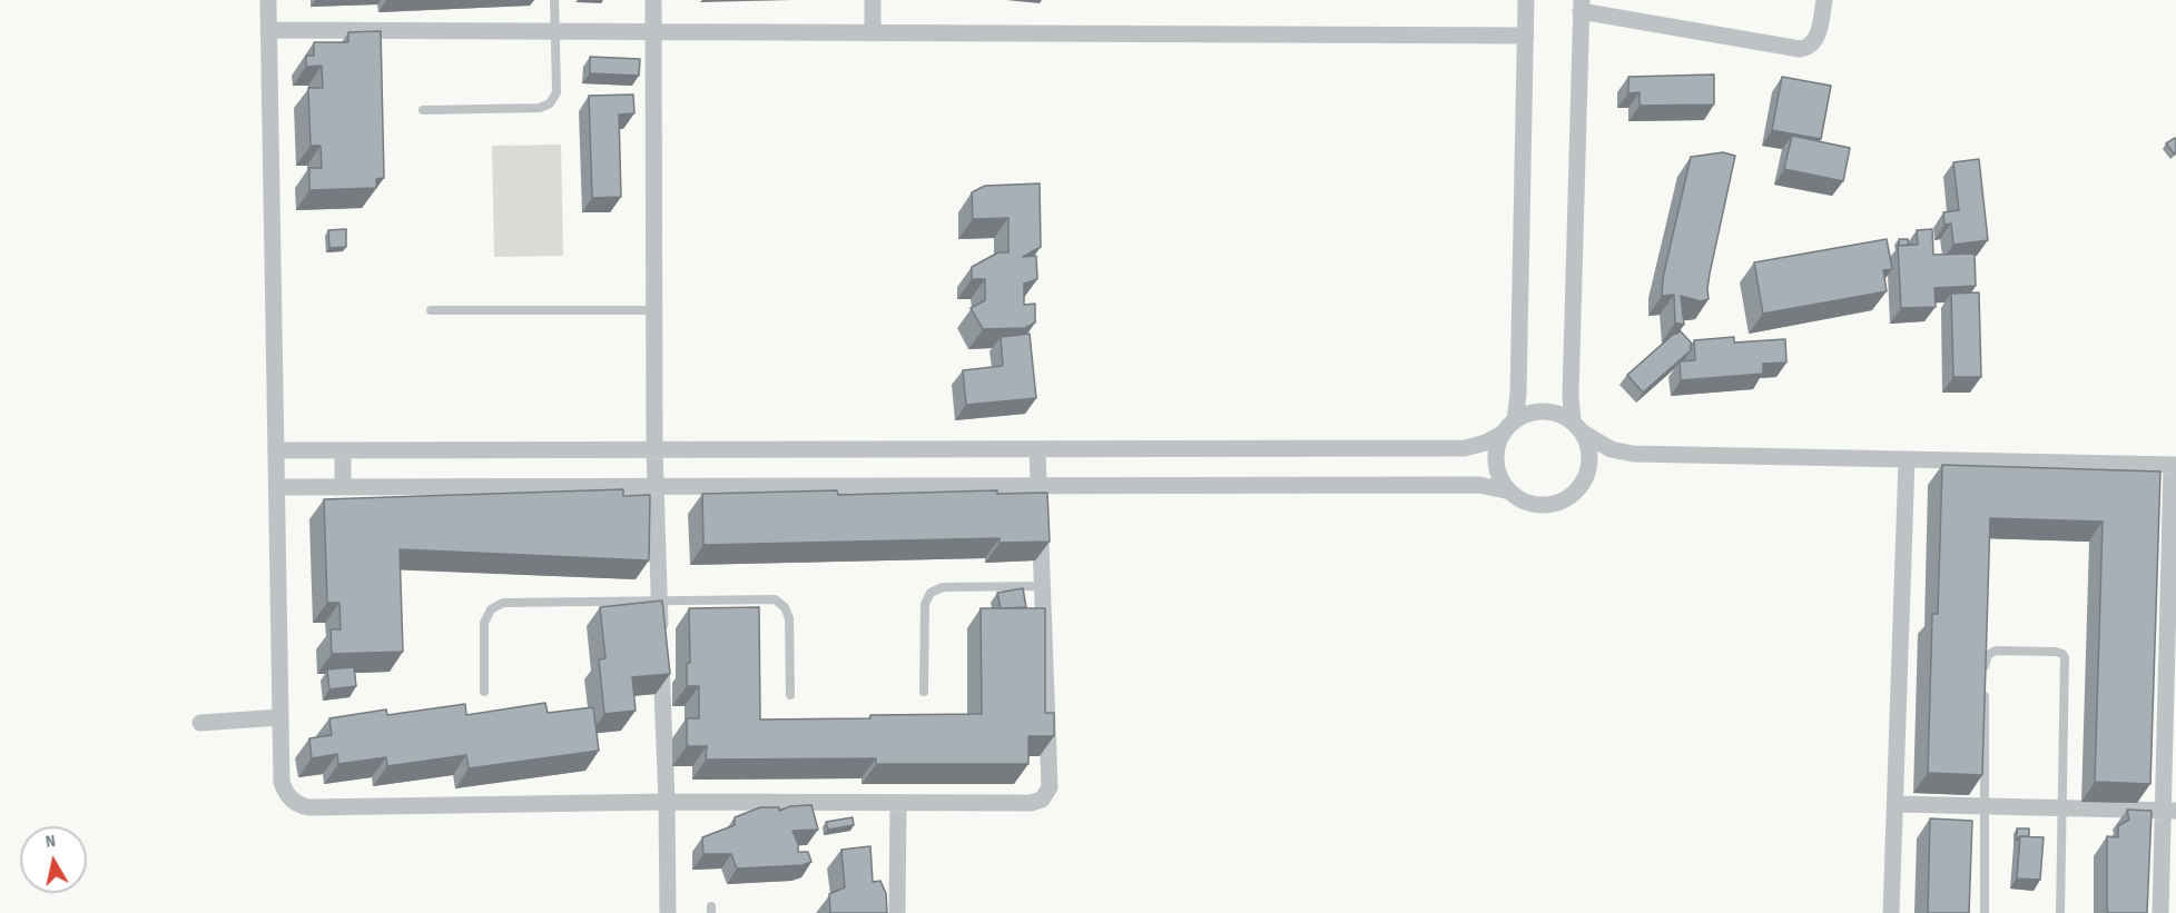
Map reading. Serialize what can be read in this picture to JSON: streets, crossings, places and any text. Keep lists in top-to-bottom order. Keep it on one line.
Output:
{"north":"top"}
